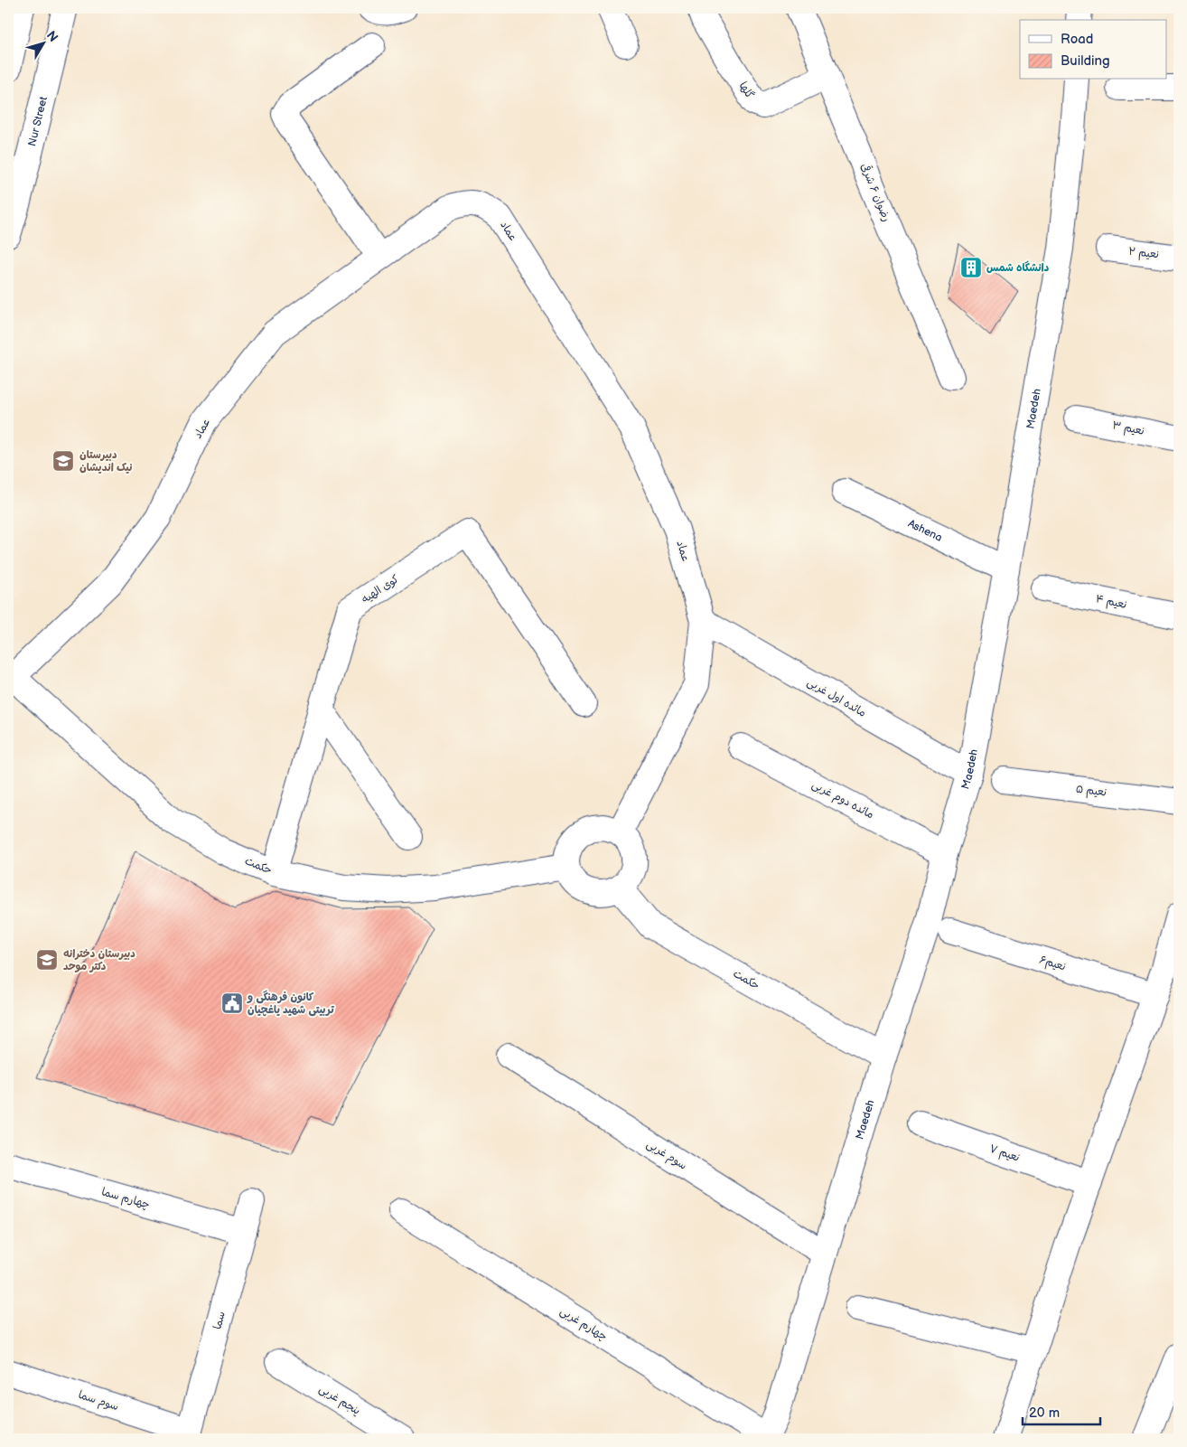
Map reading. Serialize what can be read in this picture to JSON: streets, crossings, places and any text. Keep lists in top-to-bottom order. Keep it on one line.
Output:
{"streets":{"street":["گلها","Nur Street","رضوان ۶ شرقی","عماد","نعیم ۲","Maedeh","نعیم ۳","Ashena","کوی الهیه","نعیم ۴","مائده اول غربی","نعیم ۵","مائده دوم غربی","حکمت","نعیم۶","نعیم ۷","سوم غربی","چهارم سما","سما","چهارم غربی","پنجم غربی","سوم سما"]},"crossings":[["گلها","رضوان ۶ شرقی"],["عماد","مائده اول غربی"],["عماد","حکمت"],["Maedeh","Ashena"],["Maedeh","مائده اول غربی"],["Maedeh","مائده دوم غربی"],["Maedeh","حکمت"],["Maedeh","سوم غربی"],["Maedeh","چهارم غربی"],["کوی الهیه","حکمت"],["چهارم سما","سما"],["سما","سوم سما"]],"places":{"building":["دانشگاه شمس"],"school or university":["دبیرستان نیک اندیشان","دبیرستان دخترانه دکتر موحد"],"public building":["کانون فرهنگی و تربیتی شهید یاغچیان"]},"legend":["Road","Building"],"scale_bar":"20 m","north":"top right"}
